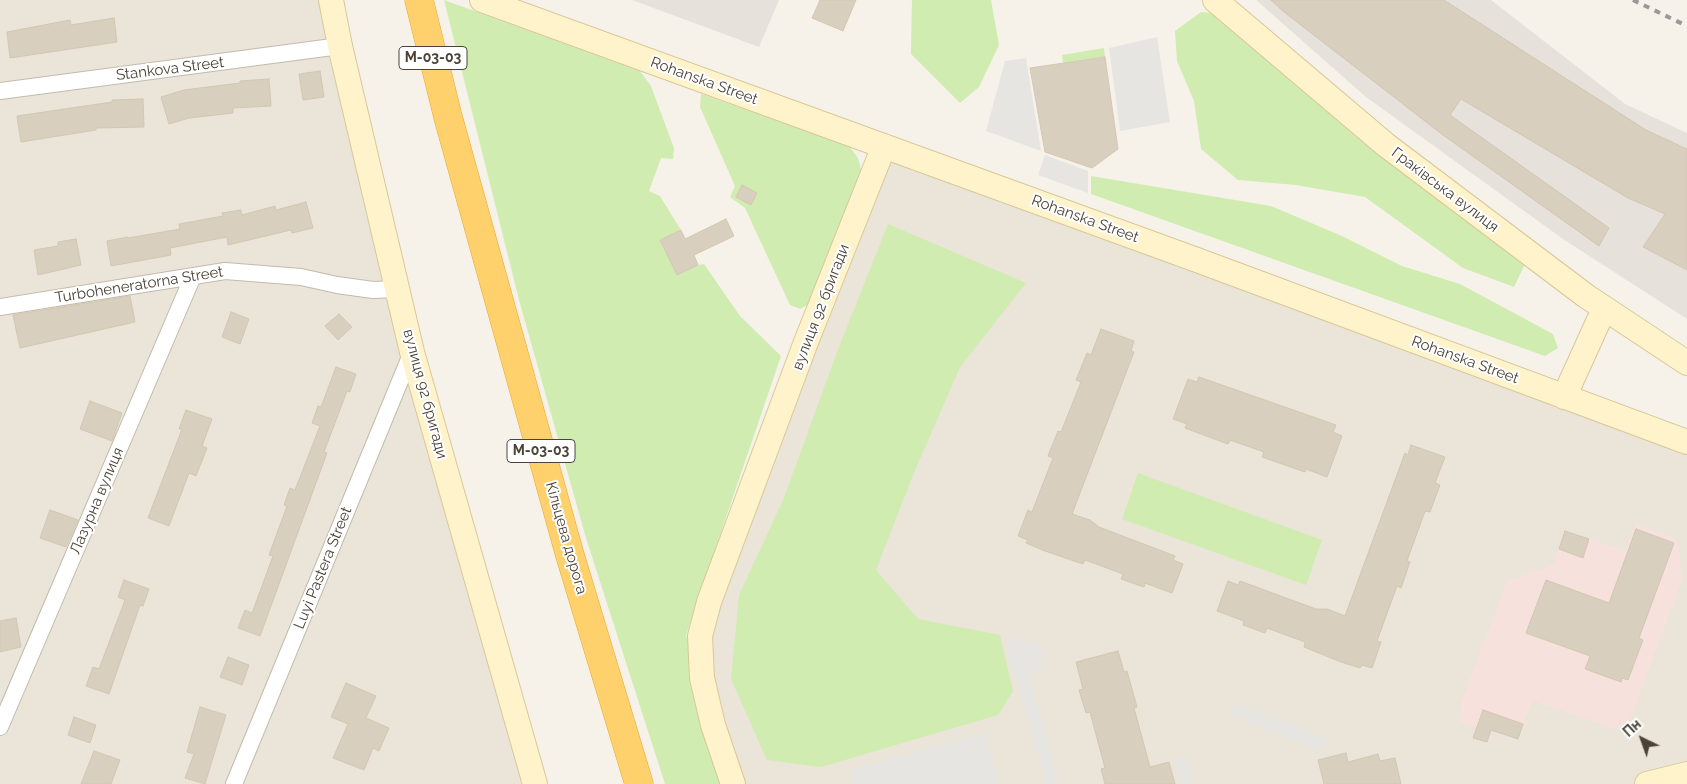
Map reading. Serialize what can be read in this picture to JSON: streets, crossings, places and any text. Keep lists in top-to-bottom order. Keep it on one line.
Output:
{"streets":{"highway":["М-03-03","Кільцева дорога"],"street":["Stankova Street","Rohanska Street","Граківська вулиця","Turboheneratorna Street","вулиця 92 бригади","Лазурна вулиця","Luyi Pastera Street"]},"crossings":[["Stankova Street","вулиця 92 бригади"],["Rohanska Street","вулиця 92 бригади"],["Turboheneratorna Street","вулиця 92 бригади"],["Turboheneratorna Street","Лазурна вулиця"],["вулиця 92 бригади","Luyi Pastera Street"]],"north":"top left"}
